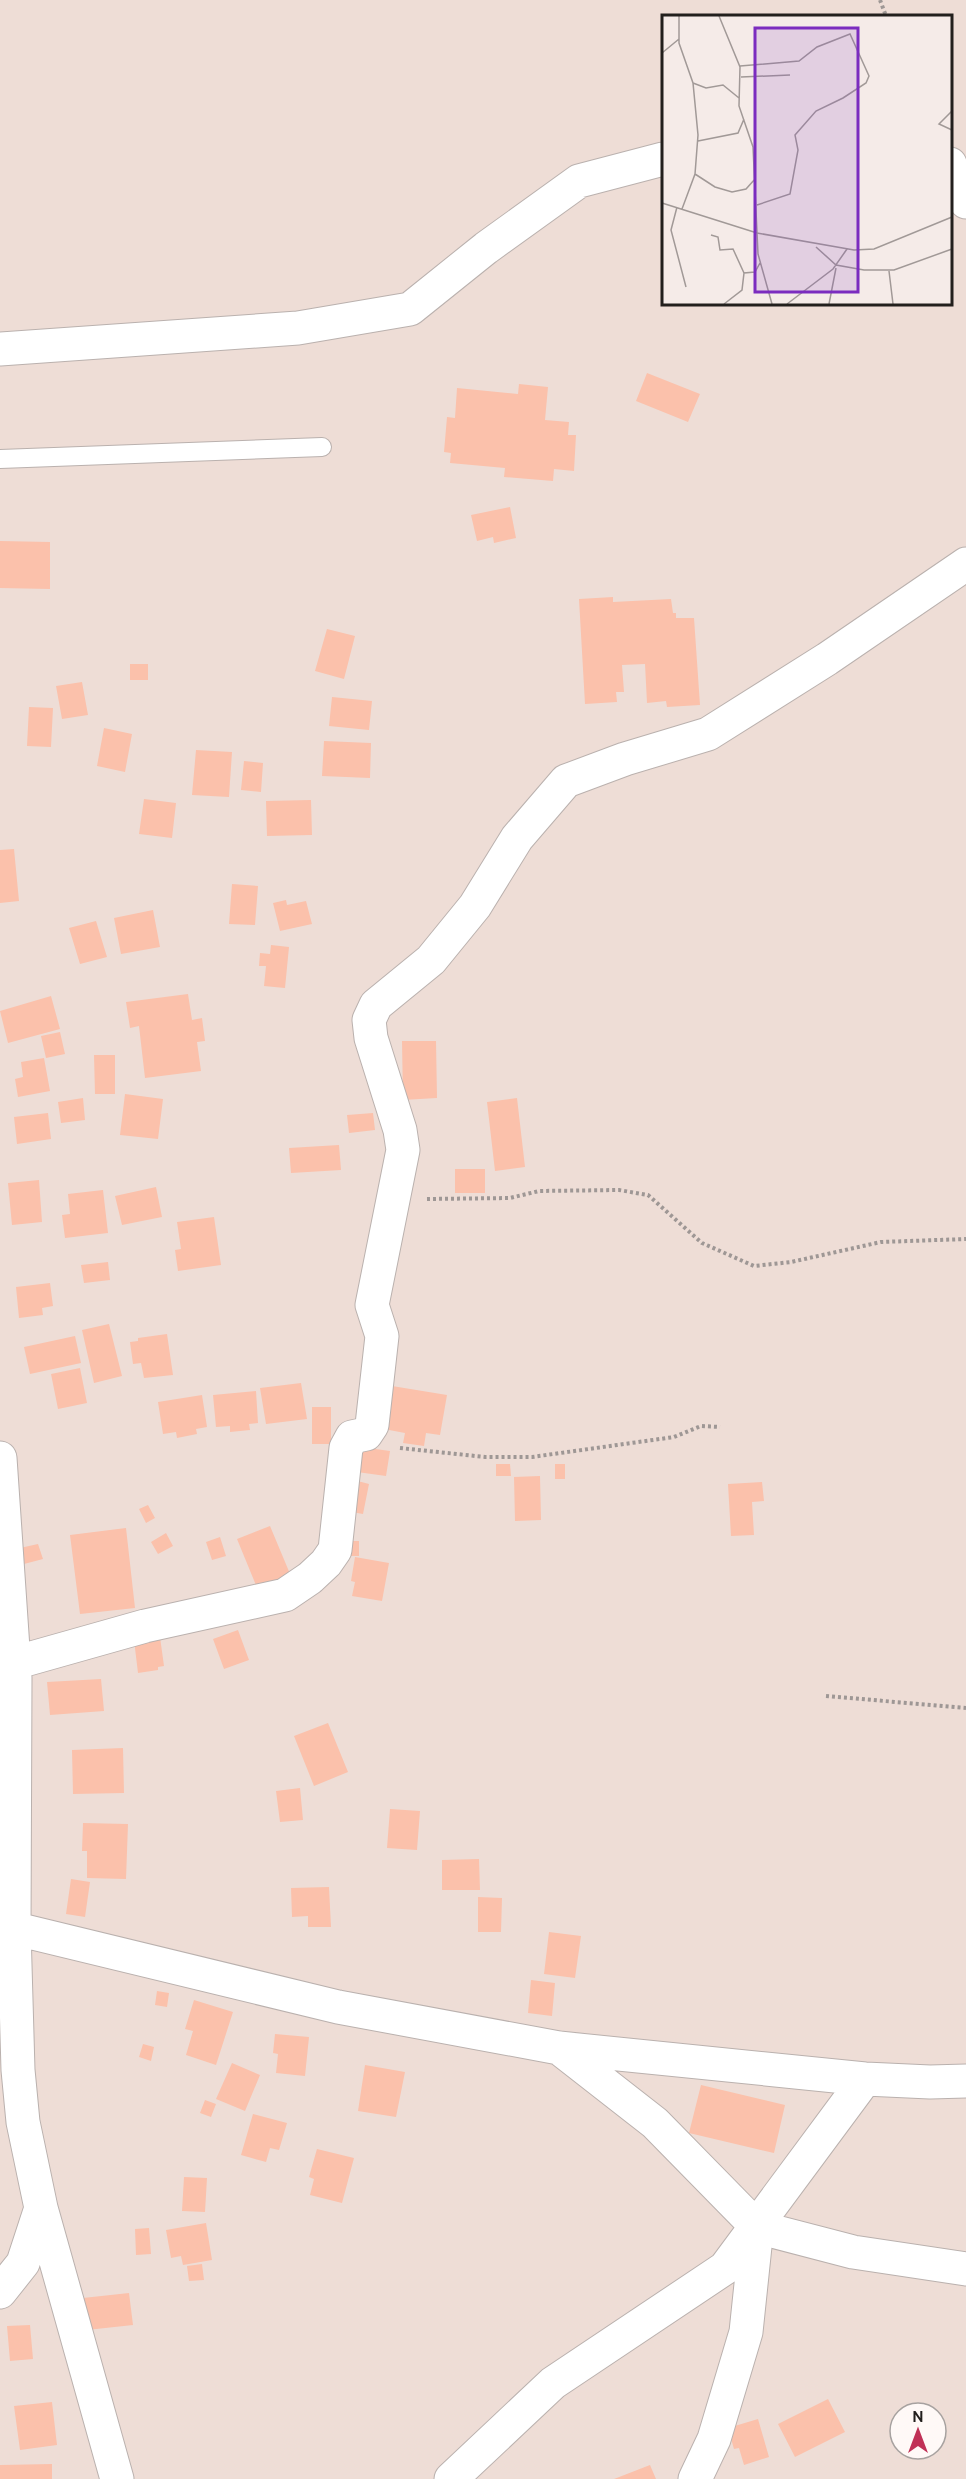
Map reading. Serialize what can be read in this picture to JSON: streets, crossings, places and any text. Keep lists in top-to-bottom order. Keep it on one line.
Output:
{"north":"top"}
